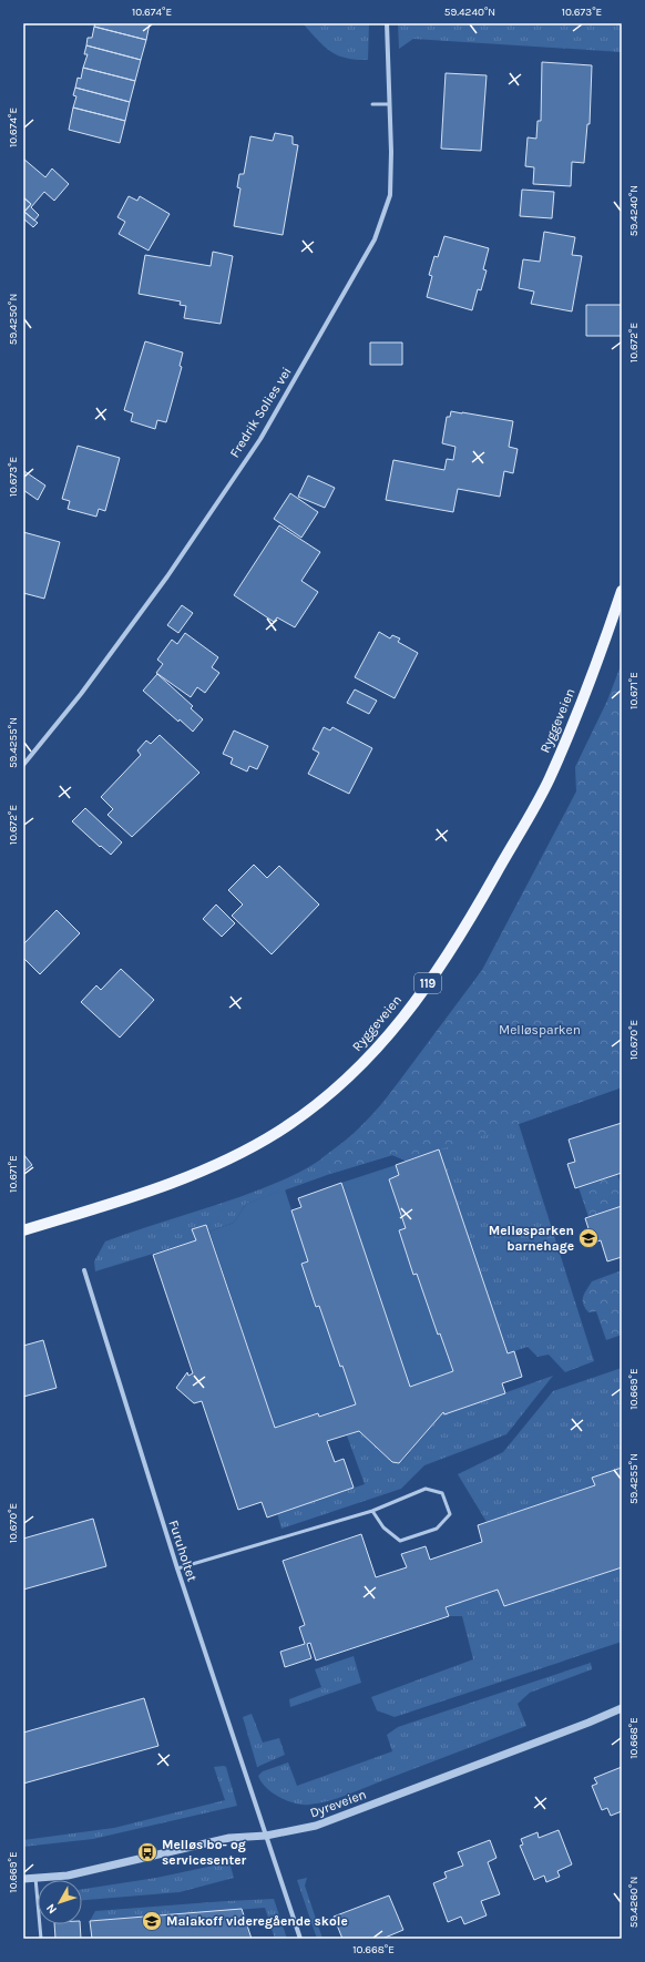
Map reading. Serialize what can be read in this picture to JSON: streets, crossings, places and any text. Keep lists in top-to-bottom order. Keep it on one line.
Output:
{"streets":{"main road":["Ryggeveien","119"],"street":["Fredrik Solies vei","Furuholtet","Dyreveien"]},"crossings":[["Furuholtet","Dyreveien"]],"parks":["Melløsparken"],"places":{"school or university":["Melløsparken barnehage","Malakoff videregående skole"],"bus stop":["Melløs bo- og servicesenter"]},"north":"bottom left","coordinates":["10.674°E","59.4240°N","10.673°E","59.4250°N","10.672°E","10.671°E","59.4255°N","10.670°E","10.669°E","10.668°E","59.4260°N"]}
